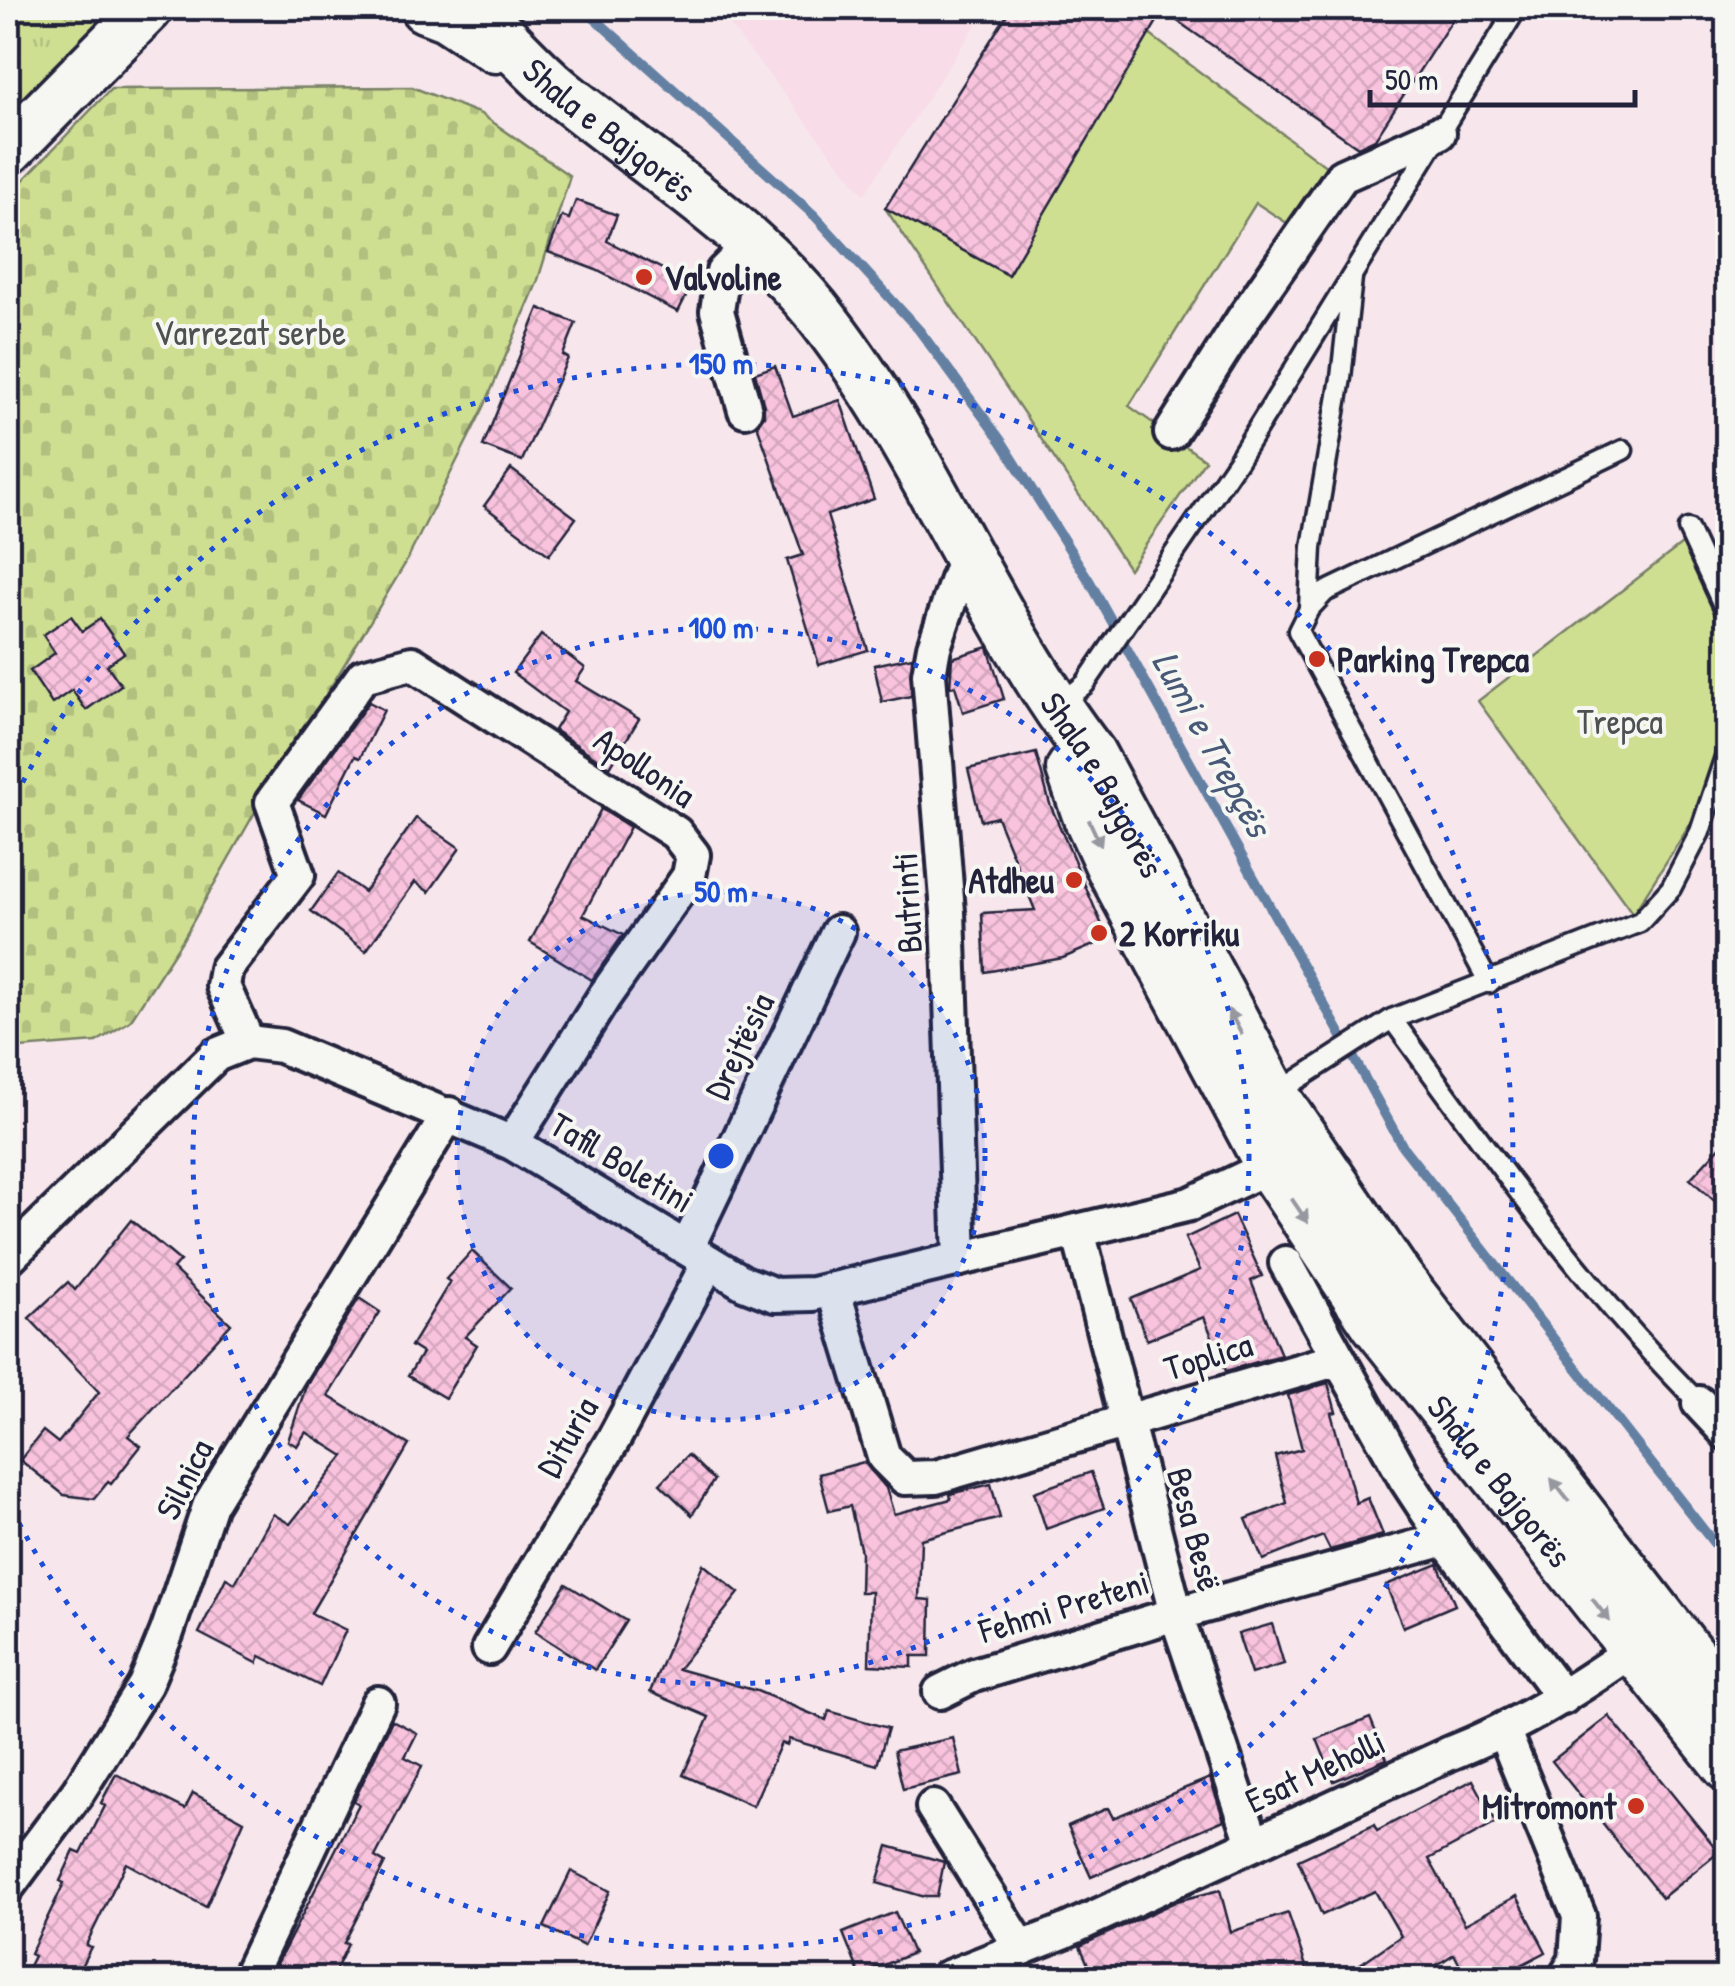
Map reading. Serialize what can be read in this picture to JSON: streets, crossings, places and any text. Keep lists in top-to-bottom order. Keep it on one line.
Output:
{"streets":{"main road":["Shala e Bajgorës"],"street":["Apollonia","Butrinti","Drejtësia","Tafil Boletini","Toplica","Dituria","Silnica","Besa Besë","Fehmi Preteni","Esat Meholli"]},"crossings":[["Shala e Bajgorës","Butrinti"],["Shala e Bajgorës","Tafil Boletini"],["Shala e Bajgorës","Esat Meholli"],["Apollonia","Tafil Boletini"],["Butrinti","Tafil Boletini"],["Drejtësia","Tafil Boletini"],["Drejtësia","Dituria"],["Tafil Boletini","Toplica"],["Tafil Boletini","Dituria"],["Tafil Boletini","Silnica"],["Tafil Boletini","Besa Besë"],["Toplica","Besa Besë"],["Besa Besë","Fehmi Preteni"],["Besa Besë","Esat Meholli"]],"water":["Lumi e Trepçës"],"parks":["Varrezat serbe","Trepca"],"places":["Valvoline","Parking Trepca","Atdheu","2 Korriku","Mitromont"],"scale_bar":"50 m","rings":["150 m","100 m","50 m"]}
